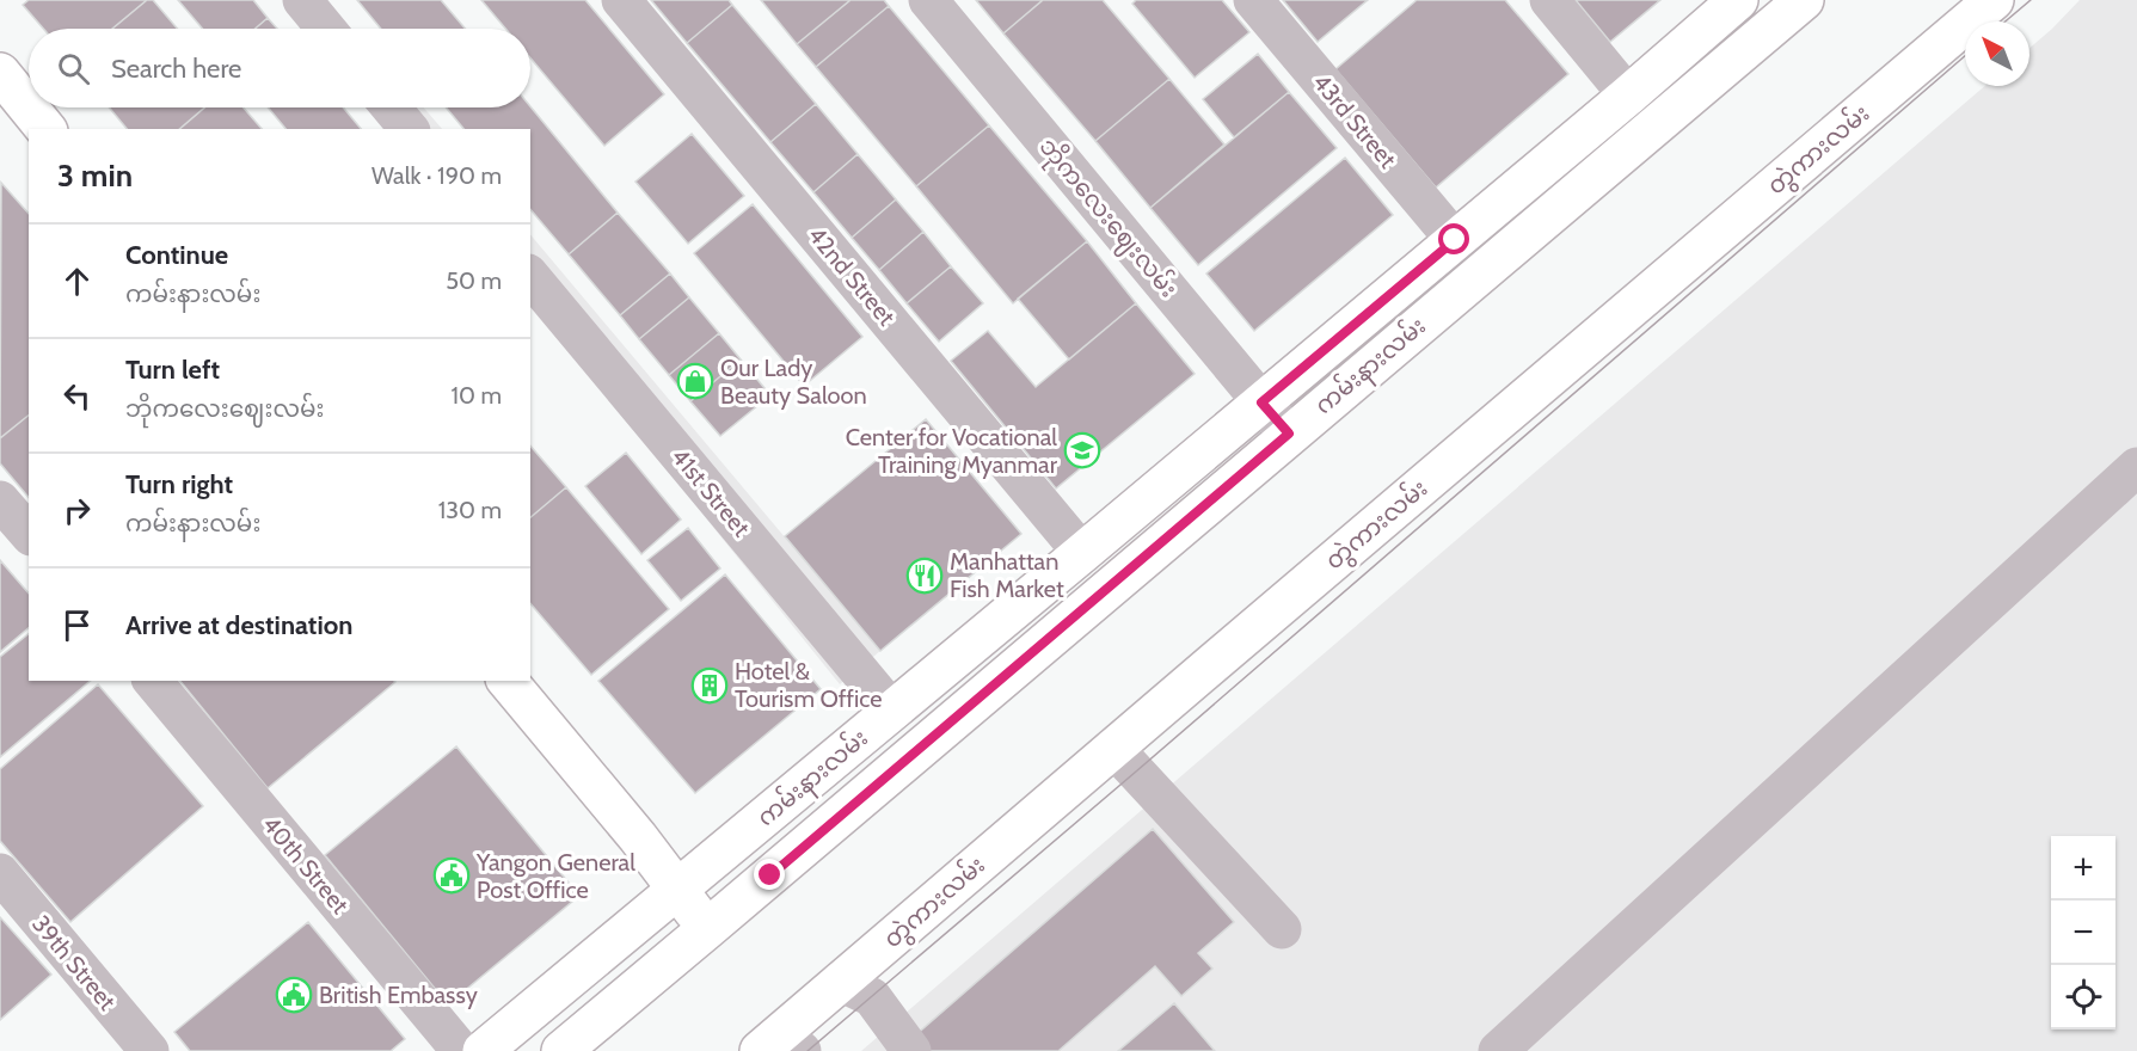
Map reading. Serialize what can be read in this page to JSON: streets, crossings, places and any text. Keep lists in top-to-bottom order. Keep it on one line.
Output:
{"streets":{"main road":["တွဲကားလမ်း","ကမ်းနားလမ်း"],"street":["43rd Street","ဘိုကလေးဈေးလမ်း","42nd Street","41st Street","40th Street","39th Street"]},"crossings":[["43rd Street","ကမ်းနားလမ်း"],["ဘိုကလေးဈေးလမ်း","ကမ်းနားလမ်း"],["42nd Street","ကမ်းနားလမ်း"],["ကမ်းနားလမ်း","41st Street"]],"places":{"shop":["Our Lady Beauty Saloon"],"school or university":["Center for Vocational Training Myanmar"],"restaurant":["Manhattan Fish Market"],"building":["Hotel & Tourism Office"],"public building":["Yangon General Post Office","British Embassy"]},"north":"top left","page":{"search":"Search here","heading":["3 min","Walk · 190 m"],"list":[["Continue","ကမ်းနားလမ်း","50 m"],["Turn left","ဘိုကလေးဈေးလမ်း","10 m"],["Turn right","ကမ်းနားလမ်း","130 m"],"Arrive at destination"],"map_buttons":["+","−"]}}
